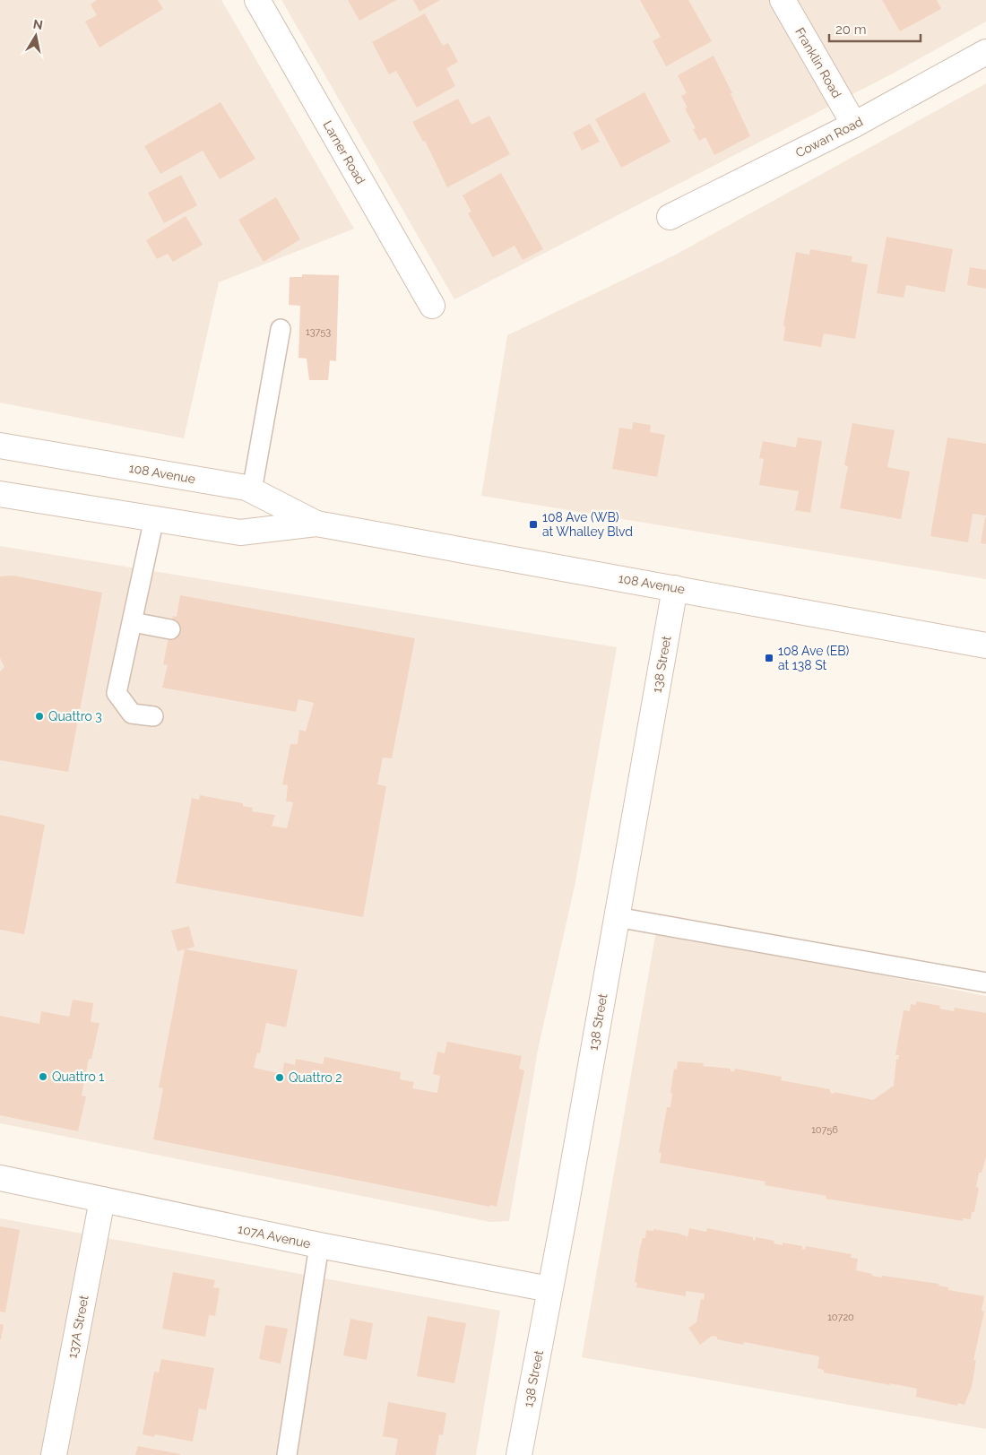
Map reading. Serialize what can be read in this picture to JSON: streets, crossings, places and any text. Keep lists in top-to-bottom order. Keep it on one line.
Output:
{"streets":{"street":["Franklin Road","Cowan Road","Larner Road","108 Avenue","138 Street","107A Avenue","137A Street"]},"crossings":[["Franklin Road","Cowan Road"],["108 Avenue","138 Street"],["138 Street","107A Avenue"],["107A Avenue","137A Street"]],"places":{"transit":["108 Ave (WB) at Whalley Blvd","108 Ave (EB) at 138 St"],"other":["Quattro 3","Quattro 1","Quattro 2"]},"house_numbers":["13753","10756","10720"],"scale_bar":"20 m","north":"top"}
